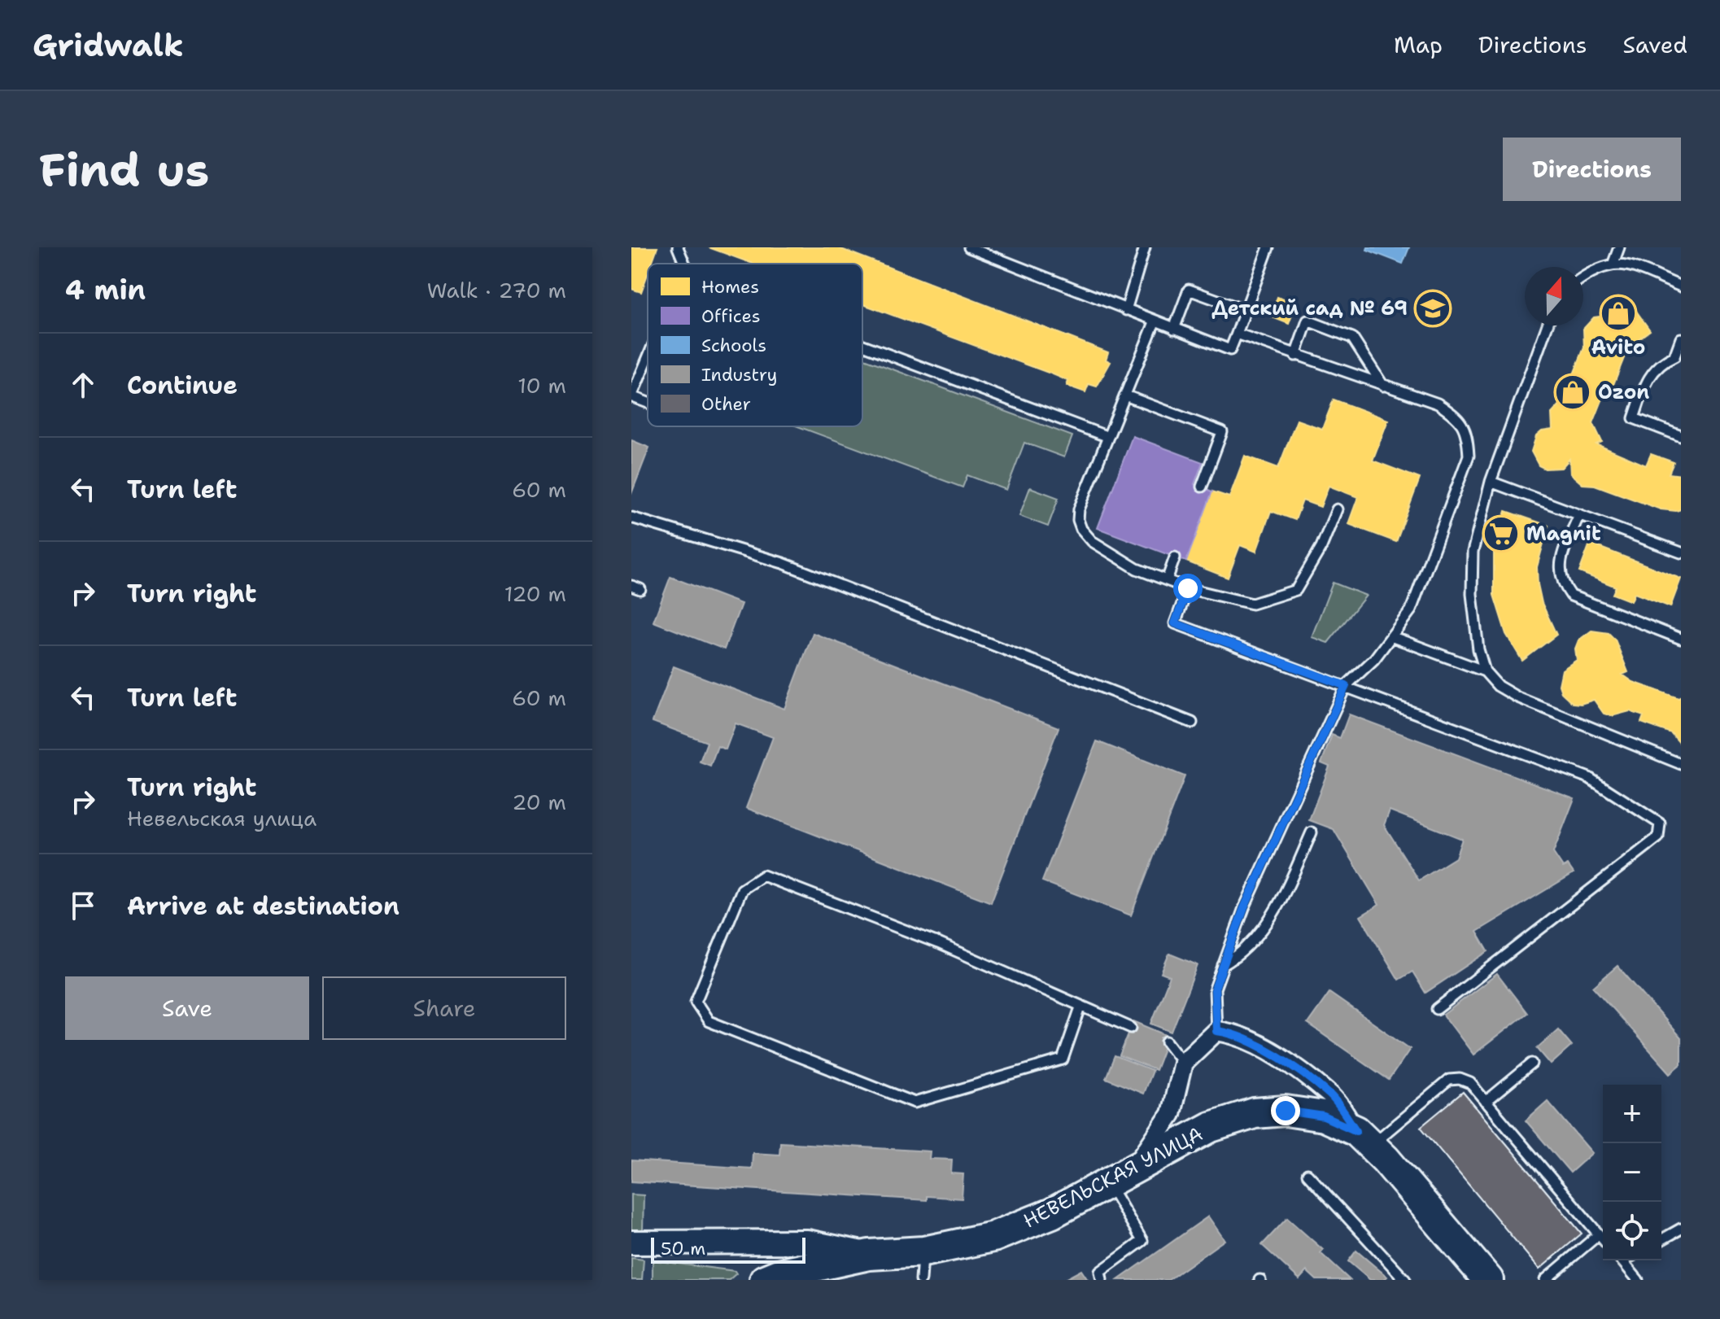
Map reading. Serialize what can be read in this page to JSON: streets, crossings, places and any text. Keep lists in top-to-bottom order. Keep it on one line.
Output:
{"streets":{"main road":["НЕВЕЛЬСКАЯ УЛИЦА"]},"places":{"school or university":["Детский сад № 69"],"shop":["Avito","Ozon"],"supermarket":["Magnit"]},"legend":["Homes","Offices","Schools","Industry","Other"],"scale_bar":"50 m","north":"top","page":{"header":"Gridwalk","nav":["Map","Directions","Saved"],"buttons":["Directions",["Save","Share"]],"title":"Find us","heading":["4 min","Walk · 270 m"],"list":[["Continue","10 m"],["Turn left","60 m"],["Turn right","120 m"],["Turn left","60 m"],["Turn right","Невельская улица","20 m"],"Arrive at destination"],"map_buttons":["+","−"],"scale":"50 m"}}
